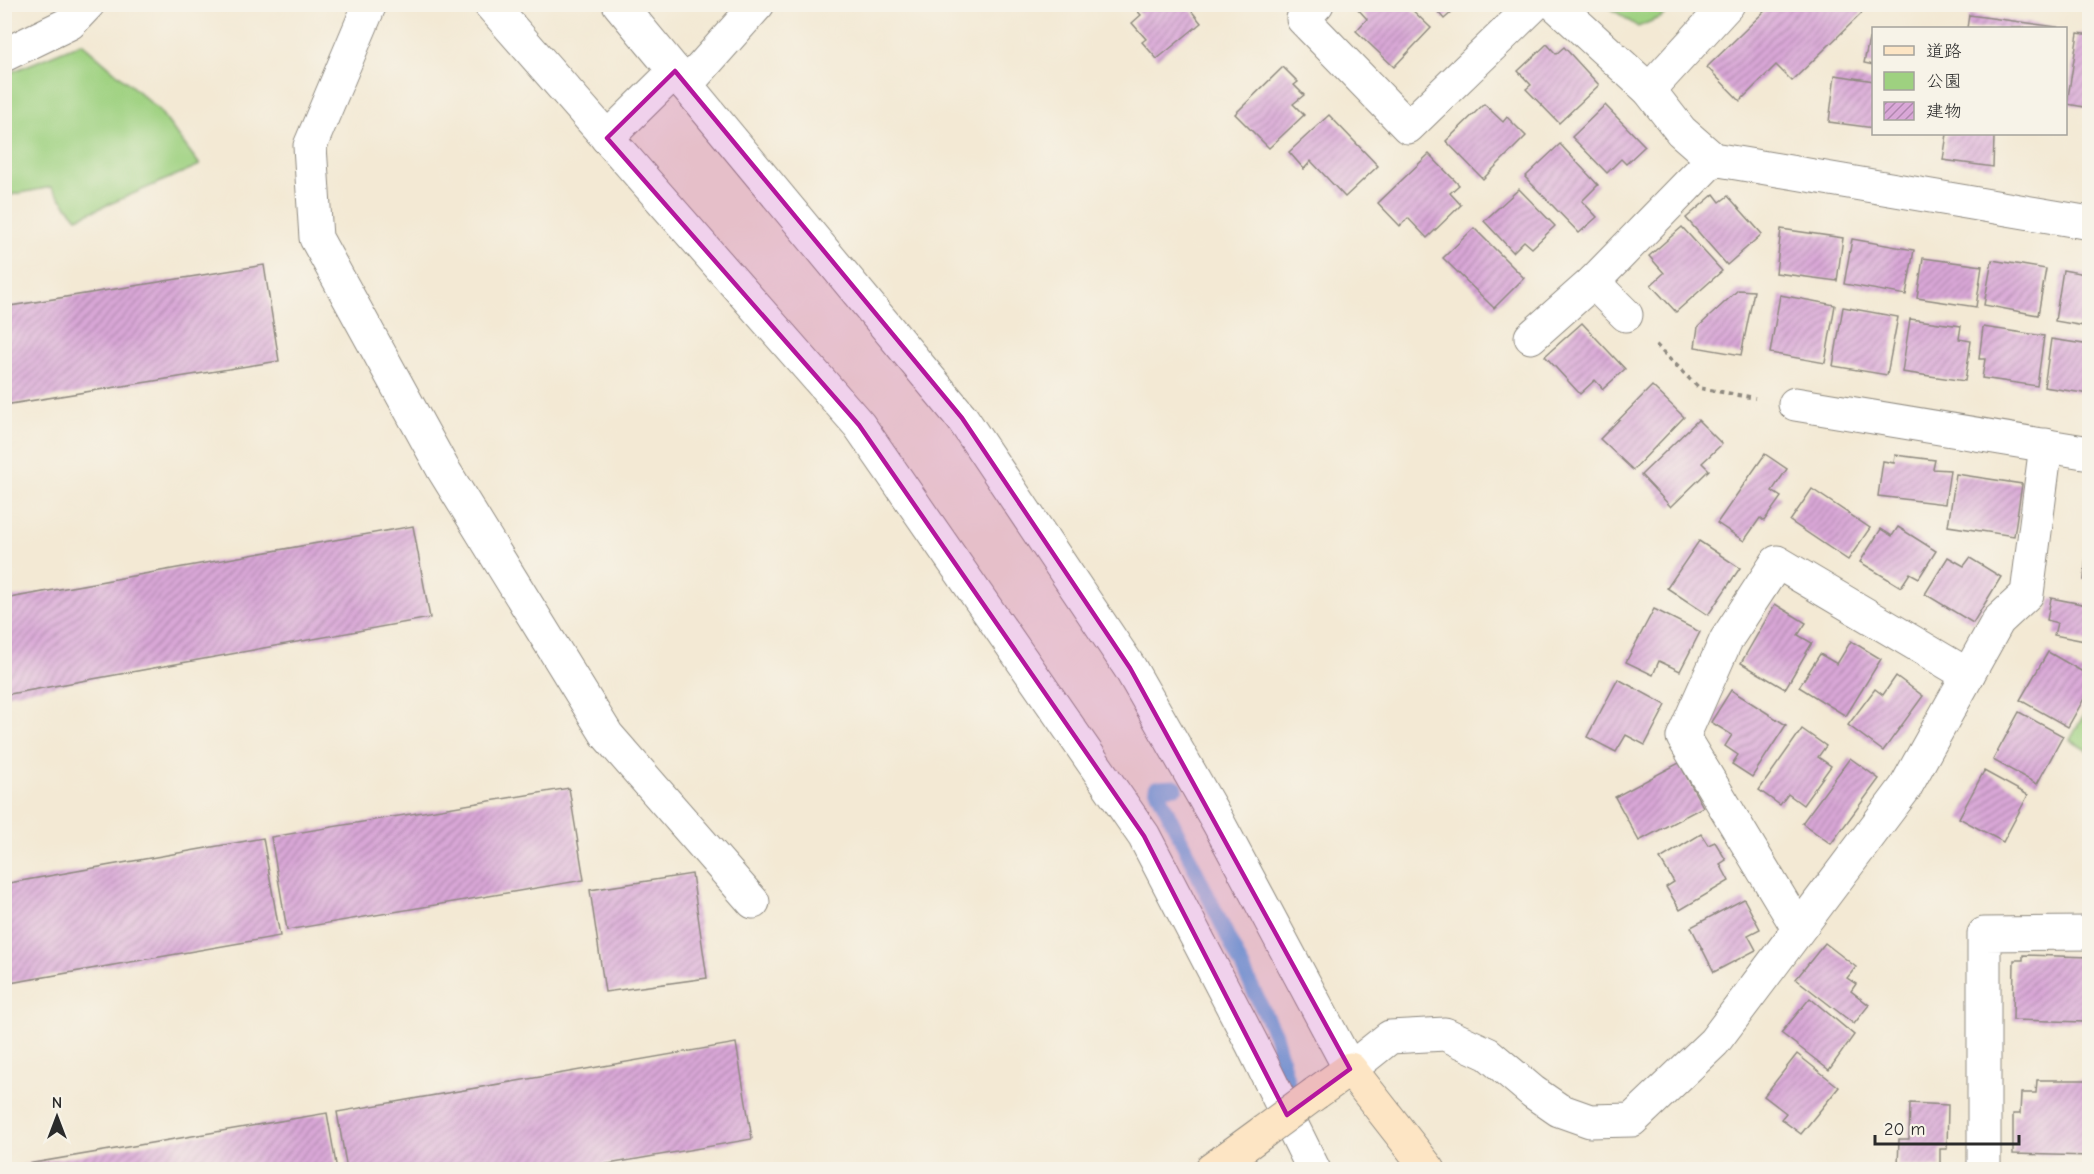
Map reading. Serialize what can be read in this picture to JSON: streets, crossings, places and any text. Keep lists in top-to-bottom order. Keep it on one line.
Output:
{"legend":["道路","公園","建物"],"scale_bar":"20 m","north":"top"}
